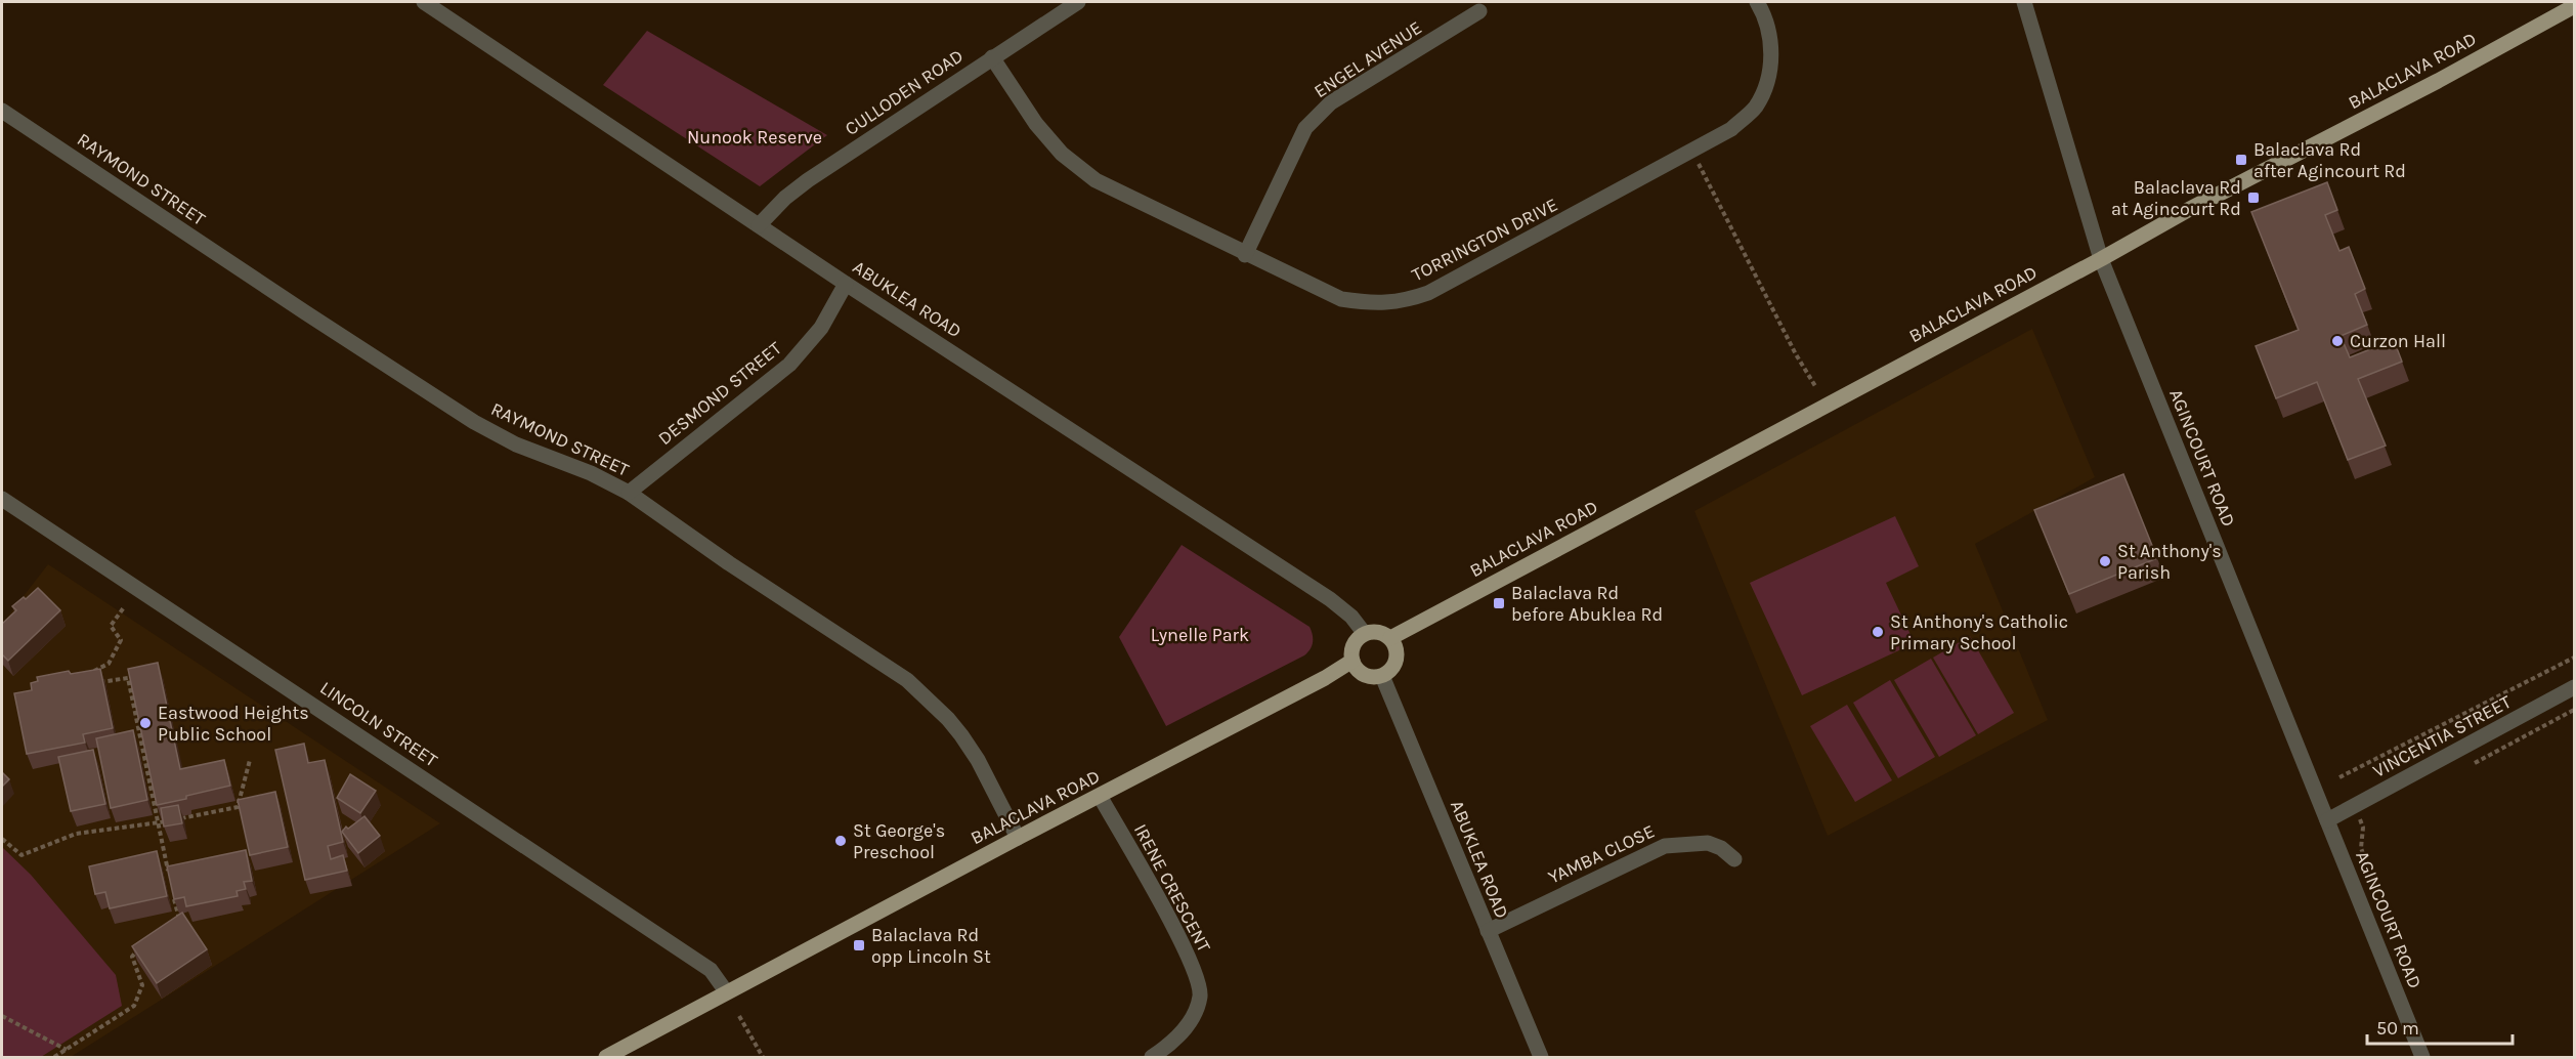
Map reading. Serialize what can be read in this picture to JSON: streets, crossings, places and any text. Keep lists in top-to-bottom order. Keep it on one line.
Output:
{"streets":{"main road":["BALACLAVA ROAD"],"street":["ENGEL AVENUE","CULLODEN ROAD","RAYMOND STREET","TORRINGTON DRIVE","ABUKLEA ROAD","DESMOND STREET","AGINCOURT ROAD","LINCOLN STREET","VINCENTIA STREET","YAMBA CLOSE","IRENE CRESCENT"]},"crossings":[["ENGEL AVENUE","TORRINGTON DRIVE"],["BALACLAVA ROAD","RAYMOND STREET"],["BALACLAVA ROAD","ABUKLEA ROAD"],["BALACLAVA ROAD","AGINCOURT ROAD"],["BALACLAVA ROAD","LINCOLN STREET"],["BALACLAVA ROAD","IRENE CRESCENT"],["CULLODEN ROAD","TORRINGTON DRIVE"],["CULLODEN ROAD","ABUKLEA ROAD"],["RAYMOND STREET","DESMOND STREET"],["ABUKLEA ROAD","DESMOND STREET"],["ABUKLEA ROAD","YAMBA CLOSE"],["AGINCOURT ROAD","VINCENTIA STREET"]],"parks":["Nunook Reserve","Lynelle Park"],"places":{"transit":["Balaclava Rd after Agincourt Rd","Balaclava Rd at Agincourt Rd","Balaclava Rd before Abuklea Rd","Balaclava Rd opp Lincoln St"],"other":["Curzon Hall","St Anthony's Parish","St Anthony's Catholic Primary School","Eastwood Heights Public School","St George's Preschool"]},"scale_bar":"50 m"}
